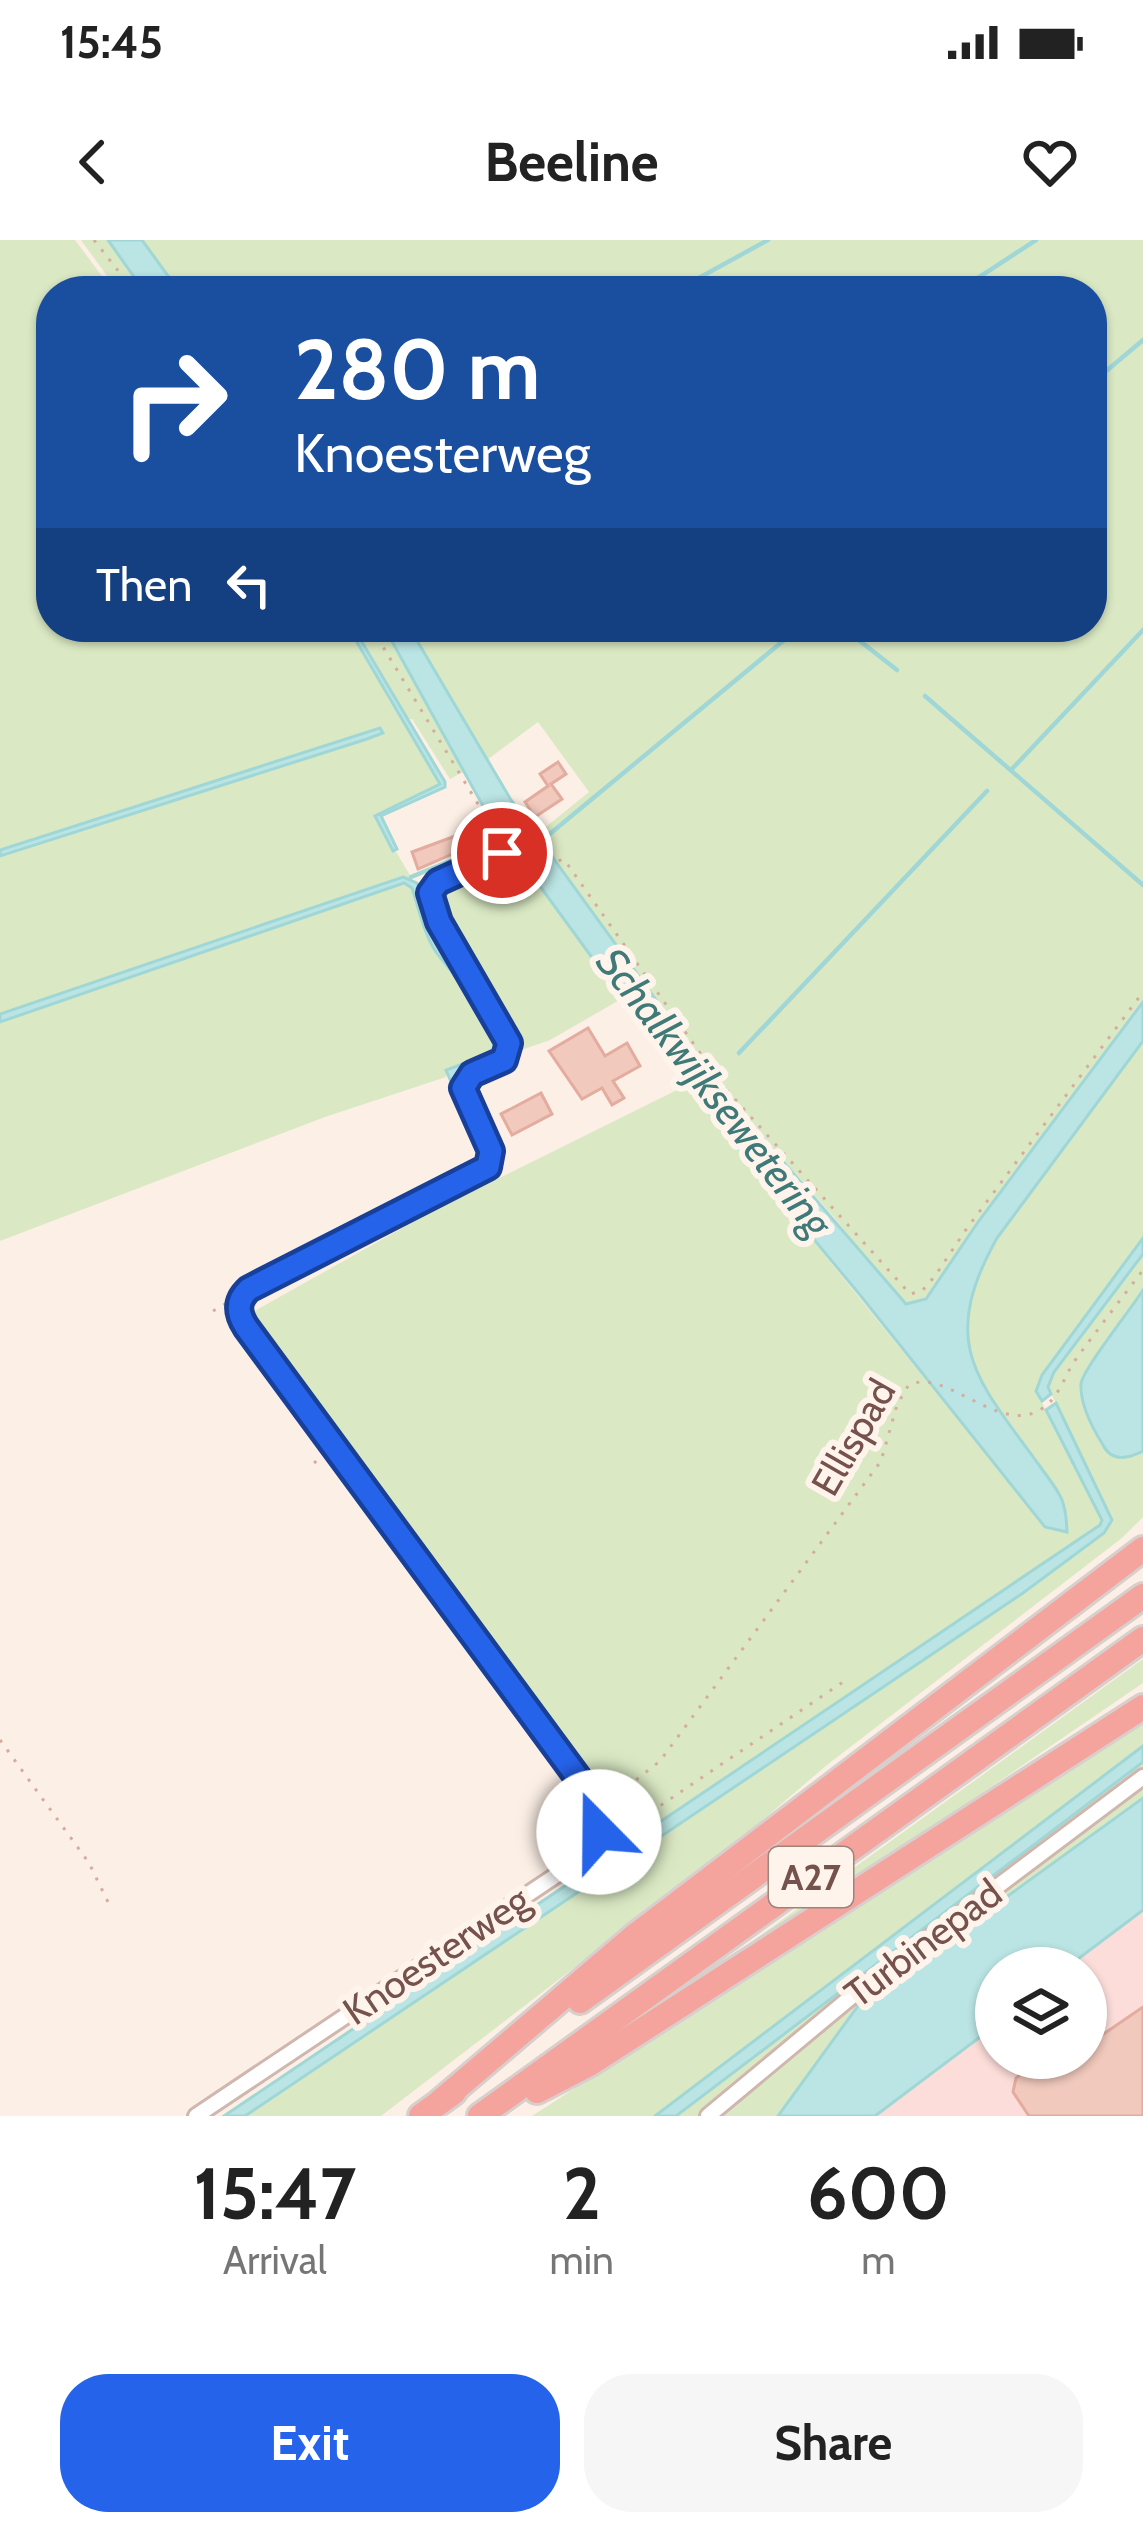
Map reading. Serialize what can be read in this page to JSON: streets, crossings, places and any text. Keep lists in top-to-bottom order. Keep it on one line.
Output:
{"streets":{"highway":["A27"],"street":["Turbinepad","Knoesterweg"],"path":["Ellispad"]},"water":["Schalkwijksewetering"],"page":{"status":"15:45","header":"Beeline","turn":["280 m","Knoesterweg"],"then":"Then","eta":["15:47","Arrival","2","min","600","m"],"buttons":["Exit","Share"]}}
